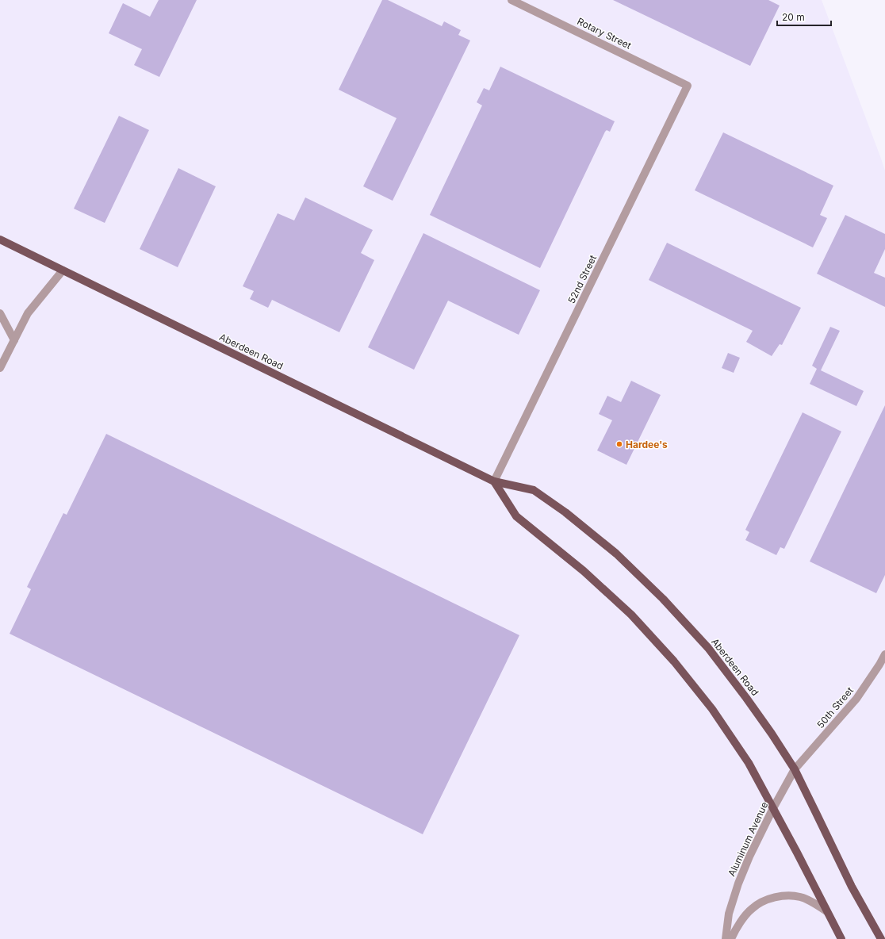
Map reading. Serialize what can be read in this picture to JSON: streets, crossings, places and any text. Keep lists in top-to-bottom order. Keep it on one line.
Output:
{"streets":{"main road":["Aberdeen Road"],"street":["Rotary Street","52nd Street","50th Street","Aluminum Avenue"]},"crossings":[["Rotary Street","52nd Street"],["52nd Street","Aberdeen Road"],["Aberdeen Road","50th Street"],["Aberdeen Road","Aluminum Avenue"],["50th Street","Aluminum Avenue"]],"places":["Hardee's"],"scale_bar":"20 m"}
